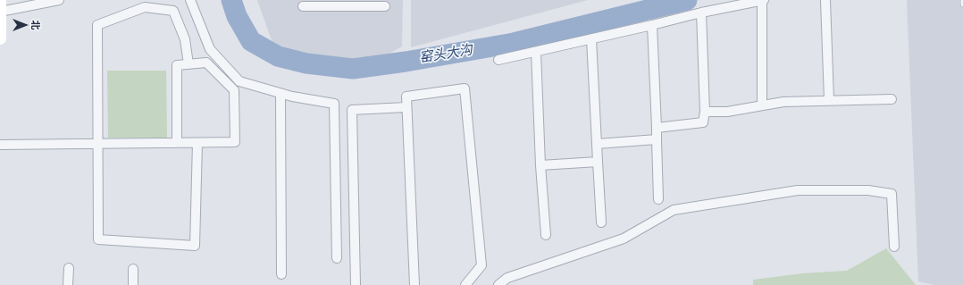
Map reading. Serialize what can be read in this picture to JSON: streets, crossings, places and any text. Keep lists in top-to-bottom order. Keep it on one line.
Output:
{"water":["窑头大沟"],"north":"right"}
